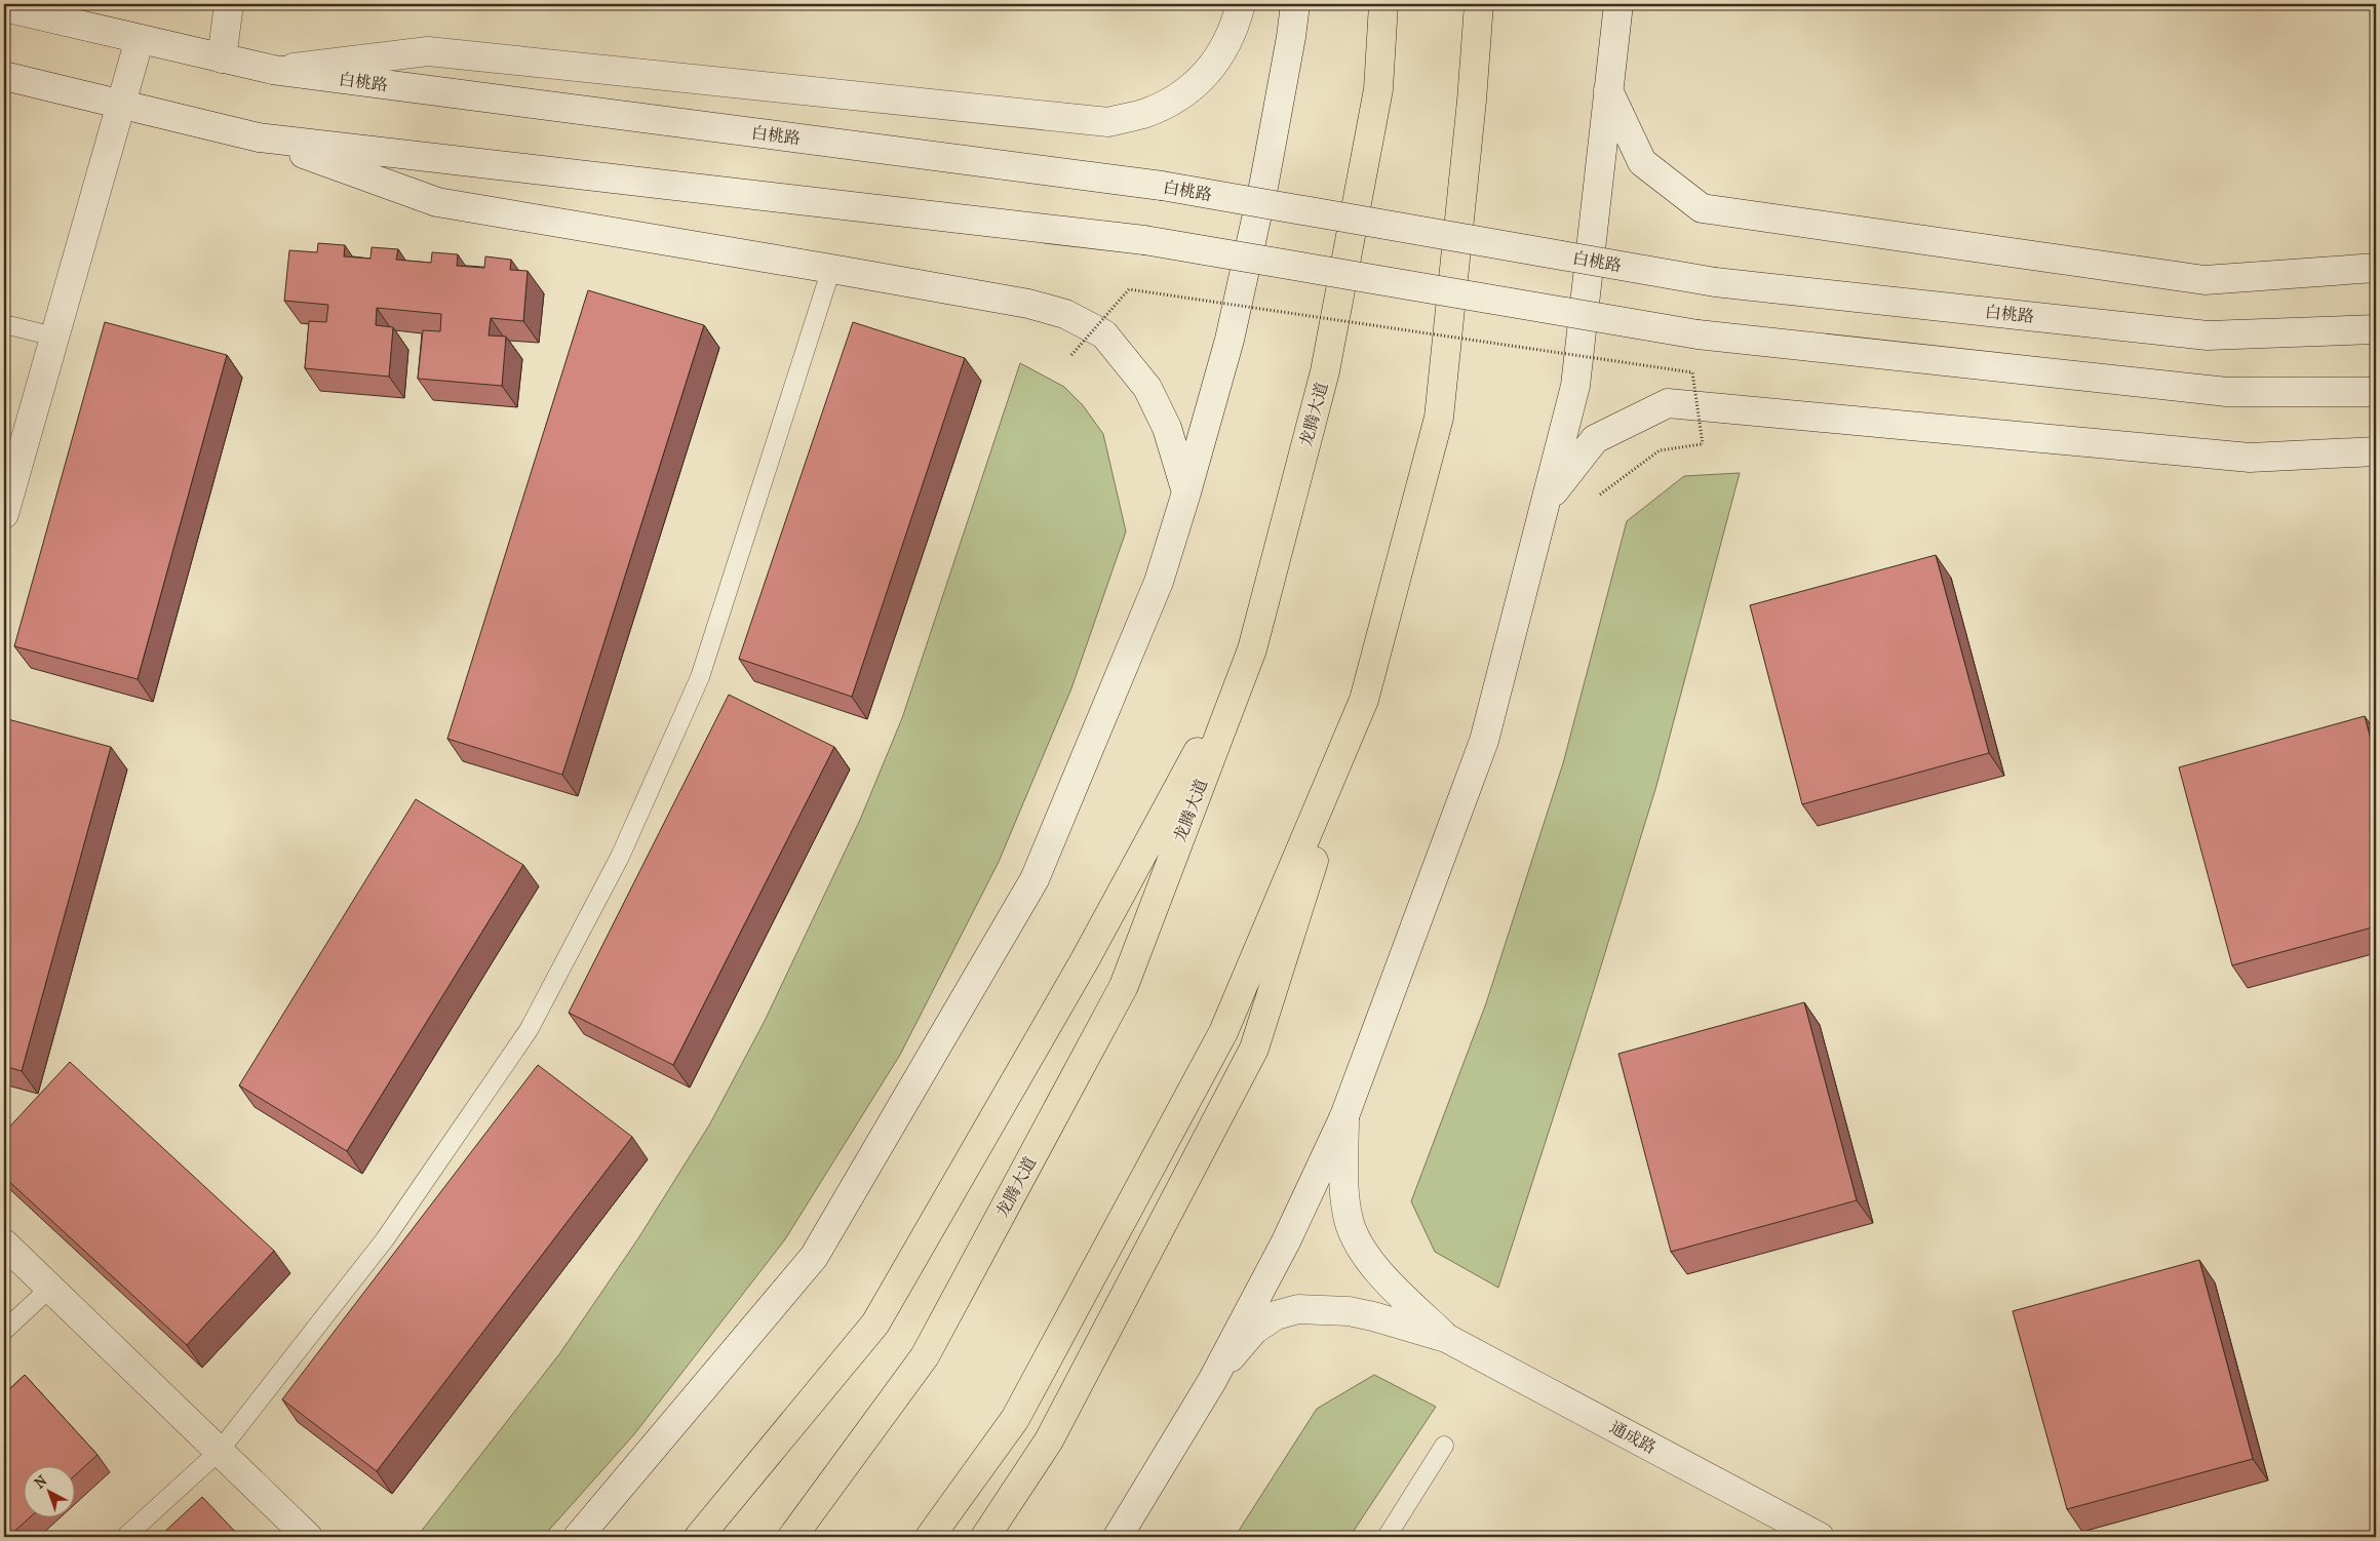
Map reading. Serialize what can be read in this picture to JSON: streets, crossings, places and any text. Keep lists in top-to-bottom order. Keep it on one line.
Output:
{"streets":{"highway":["龙腾大道"],"main road":["白桃路","通成路"]},"north":"top left"}
